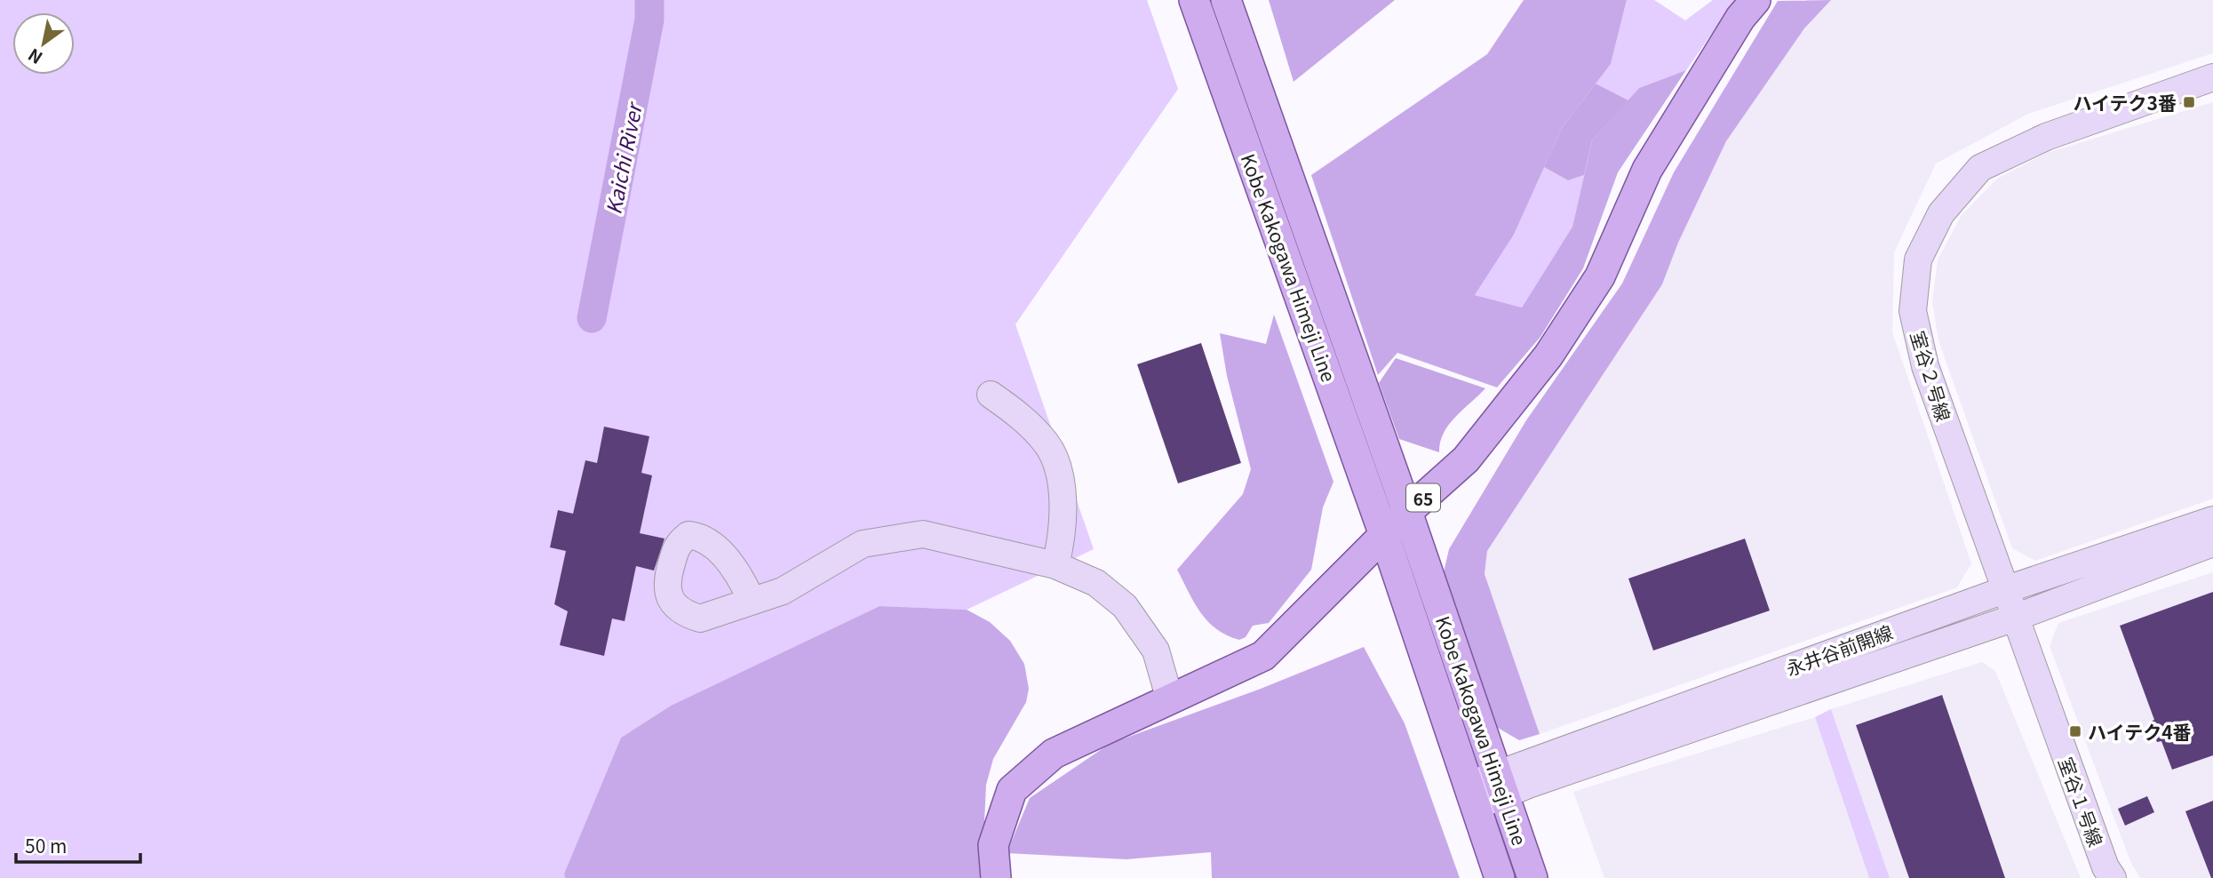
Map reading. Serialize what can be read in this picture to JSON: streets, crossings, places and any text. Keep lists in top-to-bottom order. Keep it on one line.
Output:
{"streets":{"main road":["Kobe Kakogawa Himeji Line","65"],"street":["室谷２号線","永井谷前開線","室谷１号線"]},"crossings":[["Kobe Kakogawa Himeji Line","65"],["Kobe Kakogawa Himeji Line","永井谷前開線"],["室谷２号線","永井谷前開線"],["室谷２号線","室谷１号線"],["永井谷前開線","室谷１号線"]],"water":["Kaichi River"],"places":{"transit":["ハイテク3番","ハイテク4番"]},"scale_bar":"50 m","north":"bottom left"}
